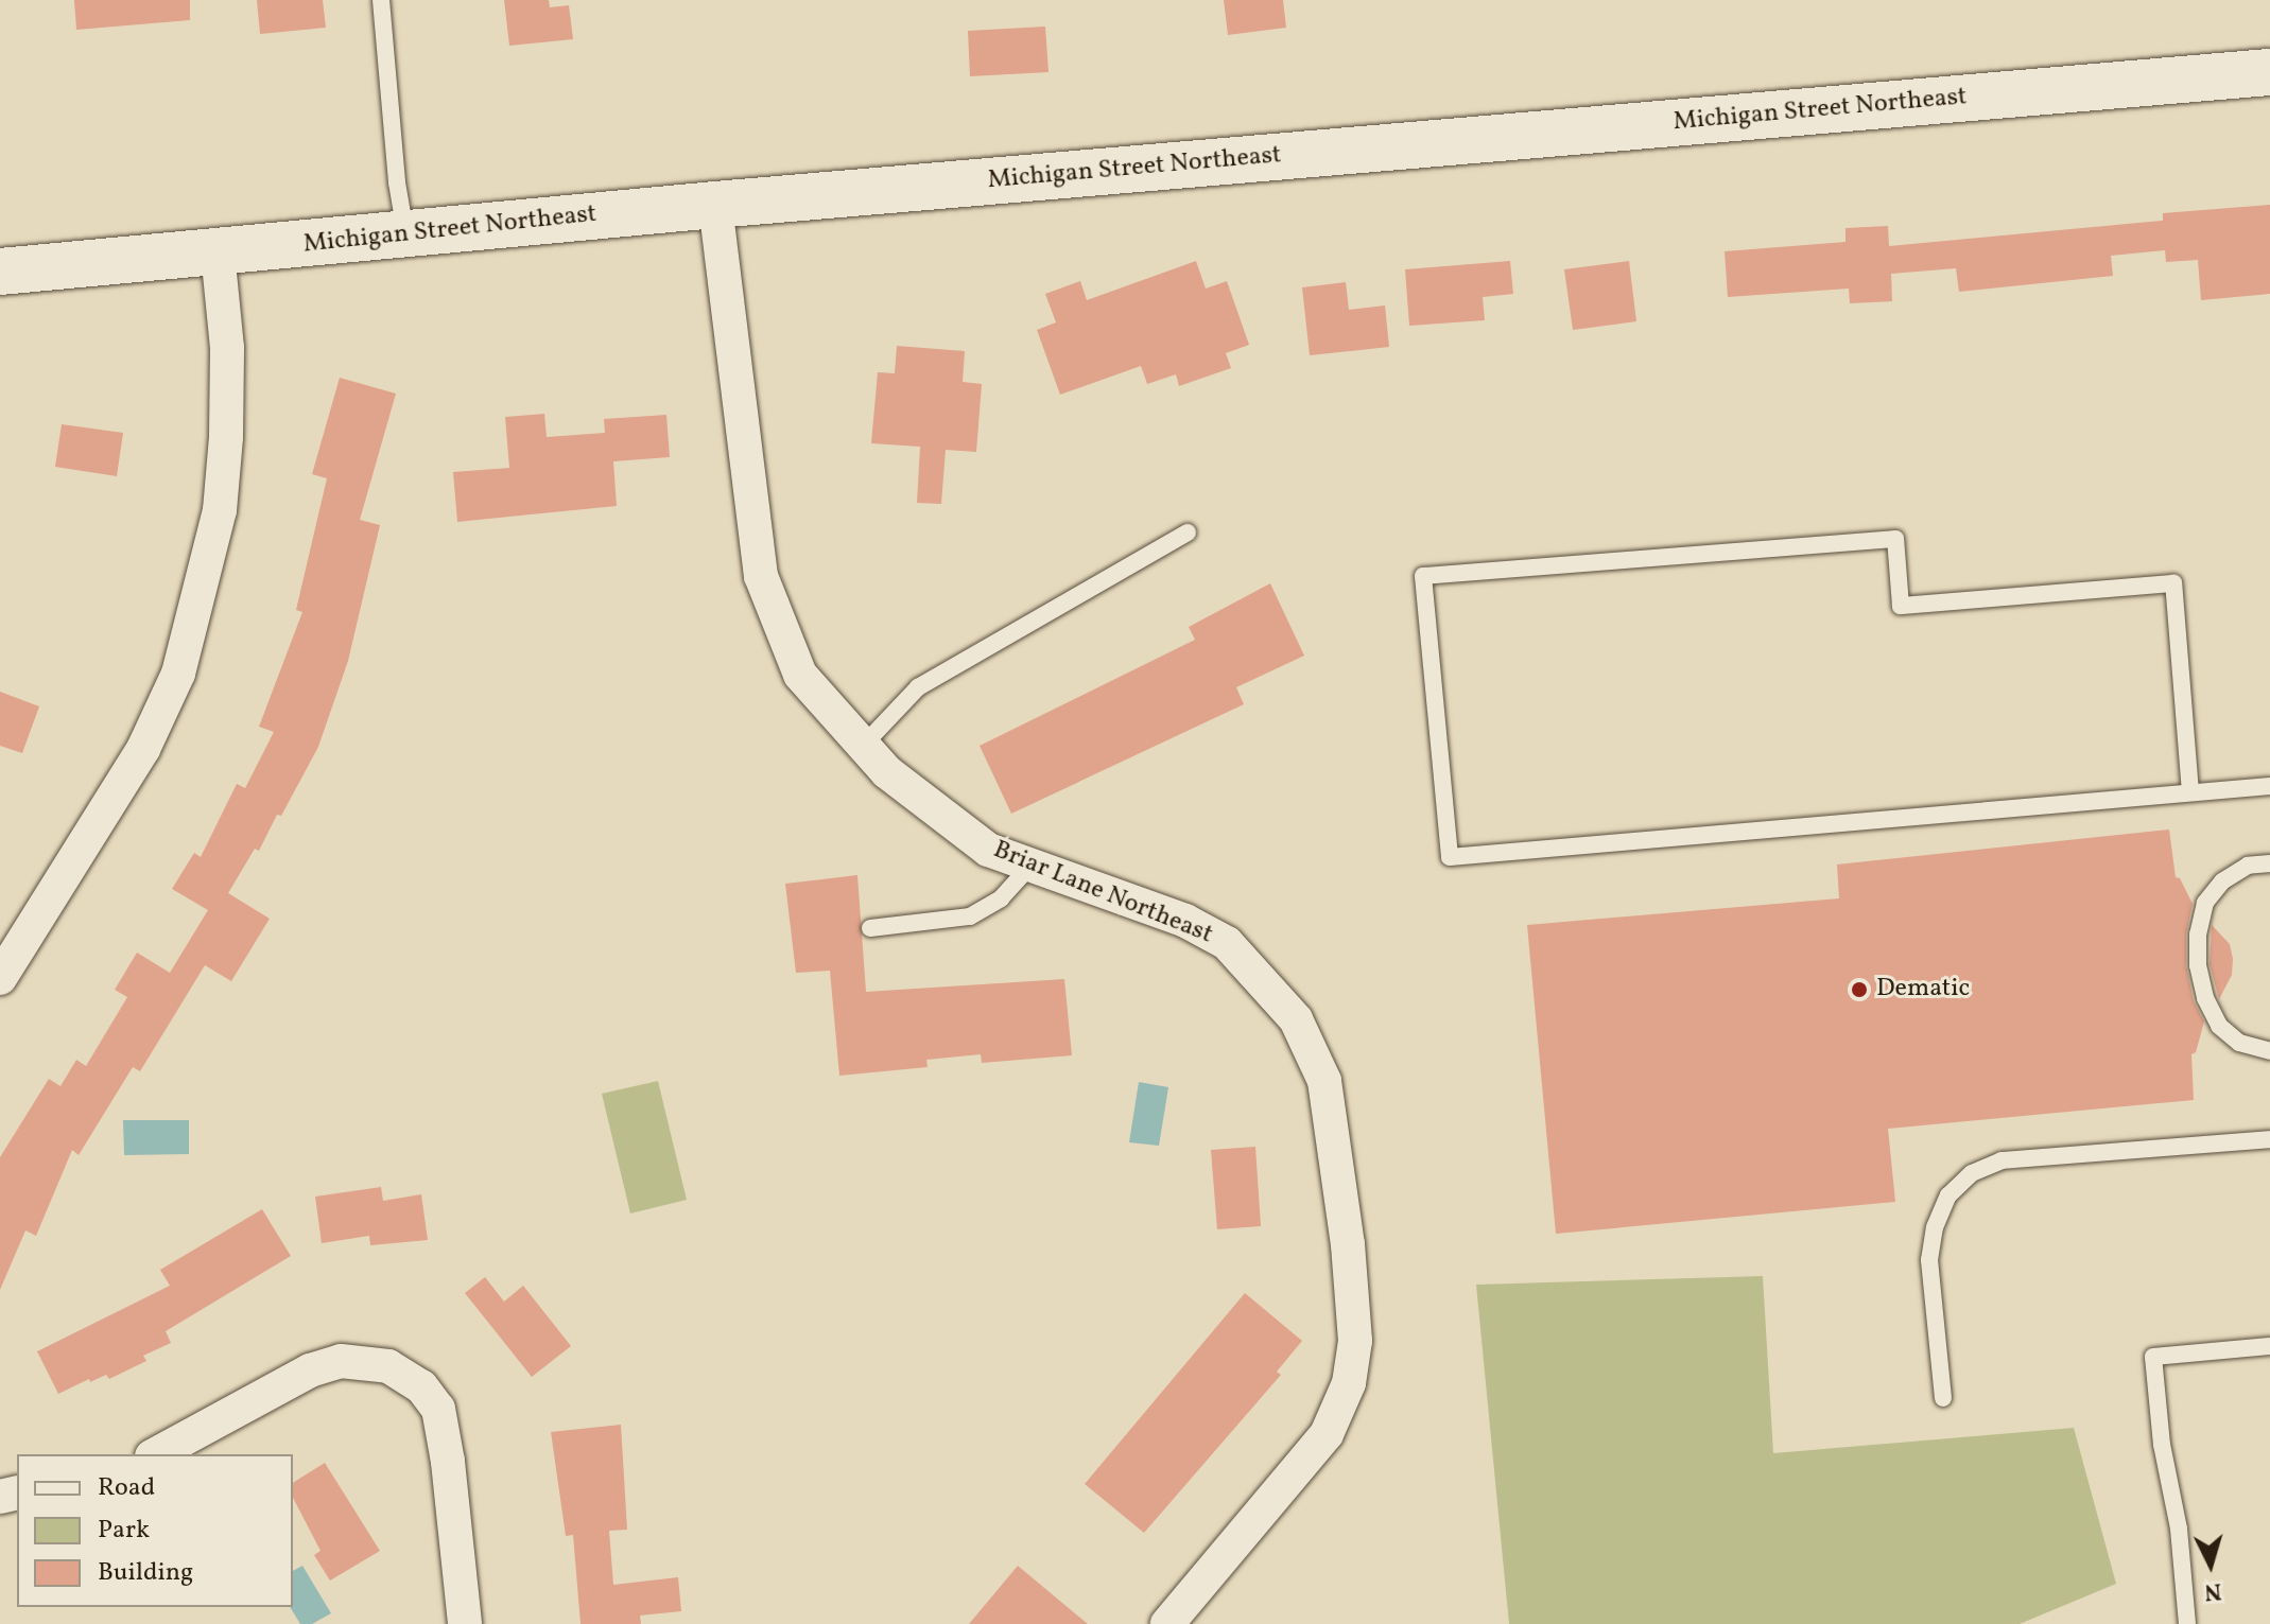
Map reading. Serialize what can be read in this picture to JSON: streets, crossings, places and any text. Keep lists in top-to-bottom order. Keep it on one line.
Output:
{"streets":{"main road":["Michigan Street Northeast"],"street":["Briar Lane Northeast"]},"crossings":[["Michigan Street Northeast","Briar Lane Northeast"]],"places":["Dematic"],"legend":["Road","Park","Building"],"north":"bottom"}
